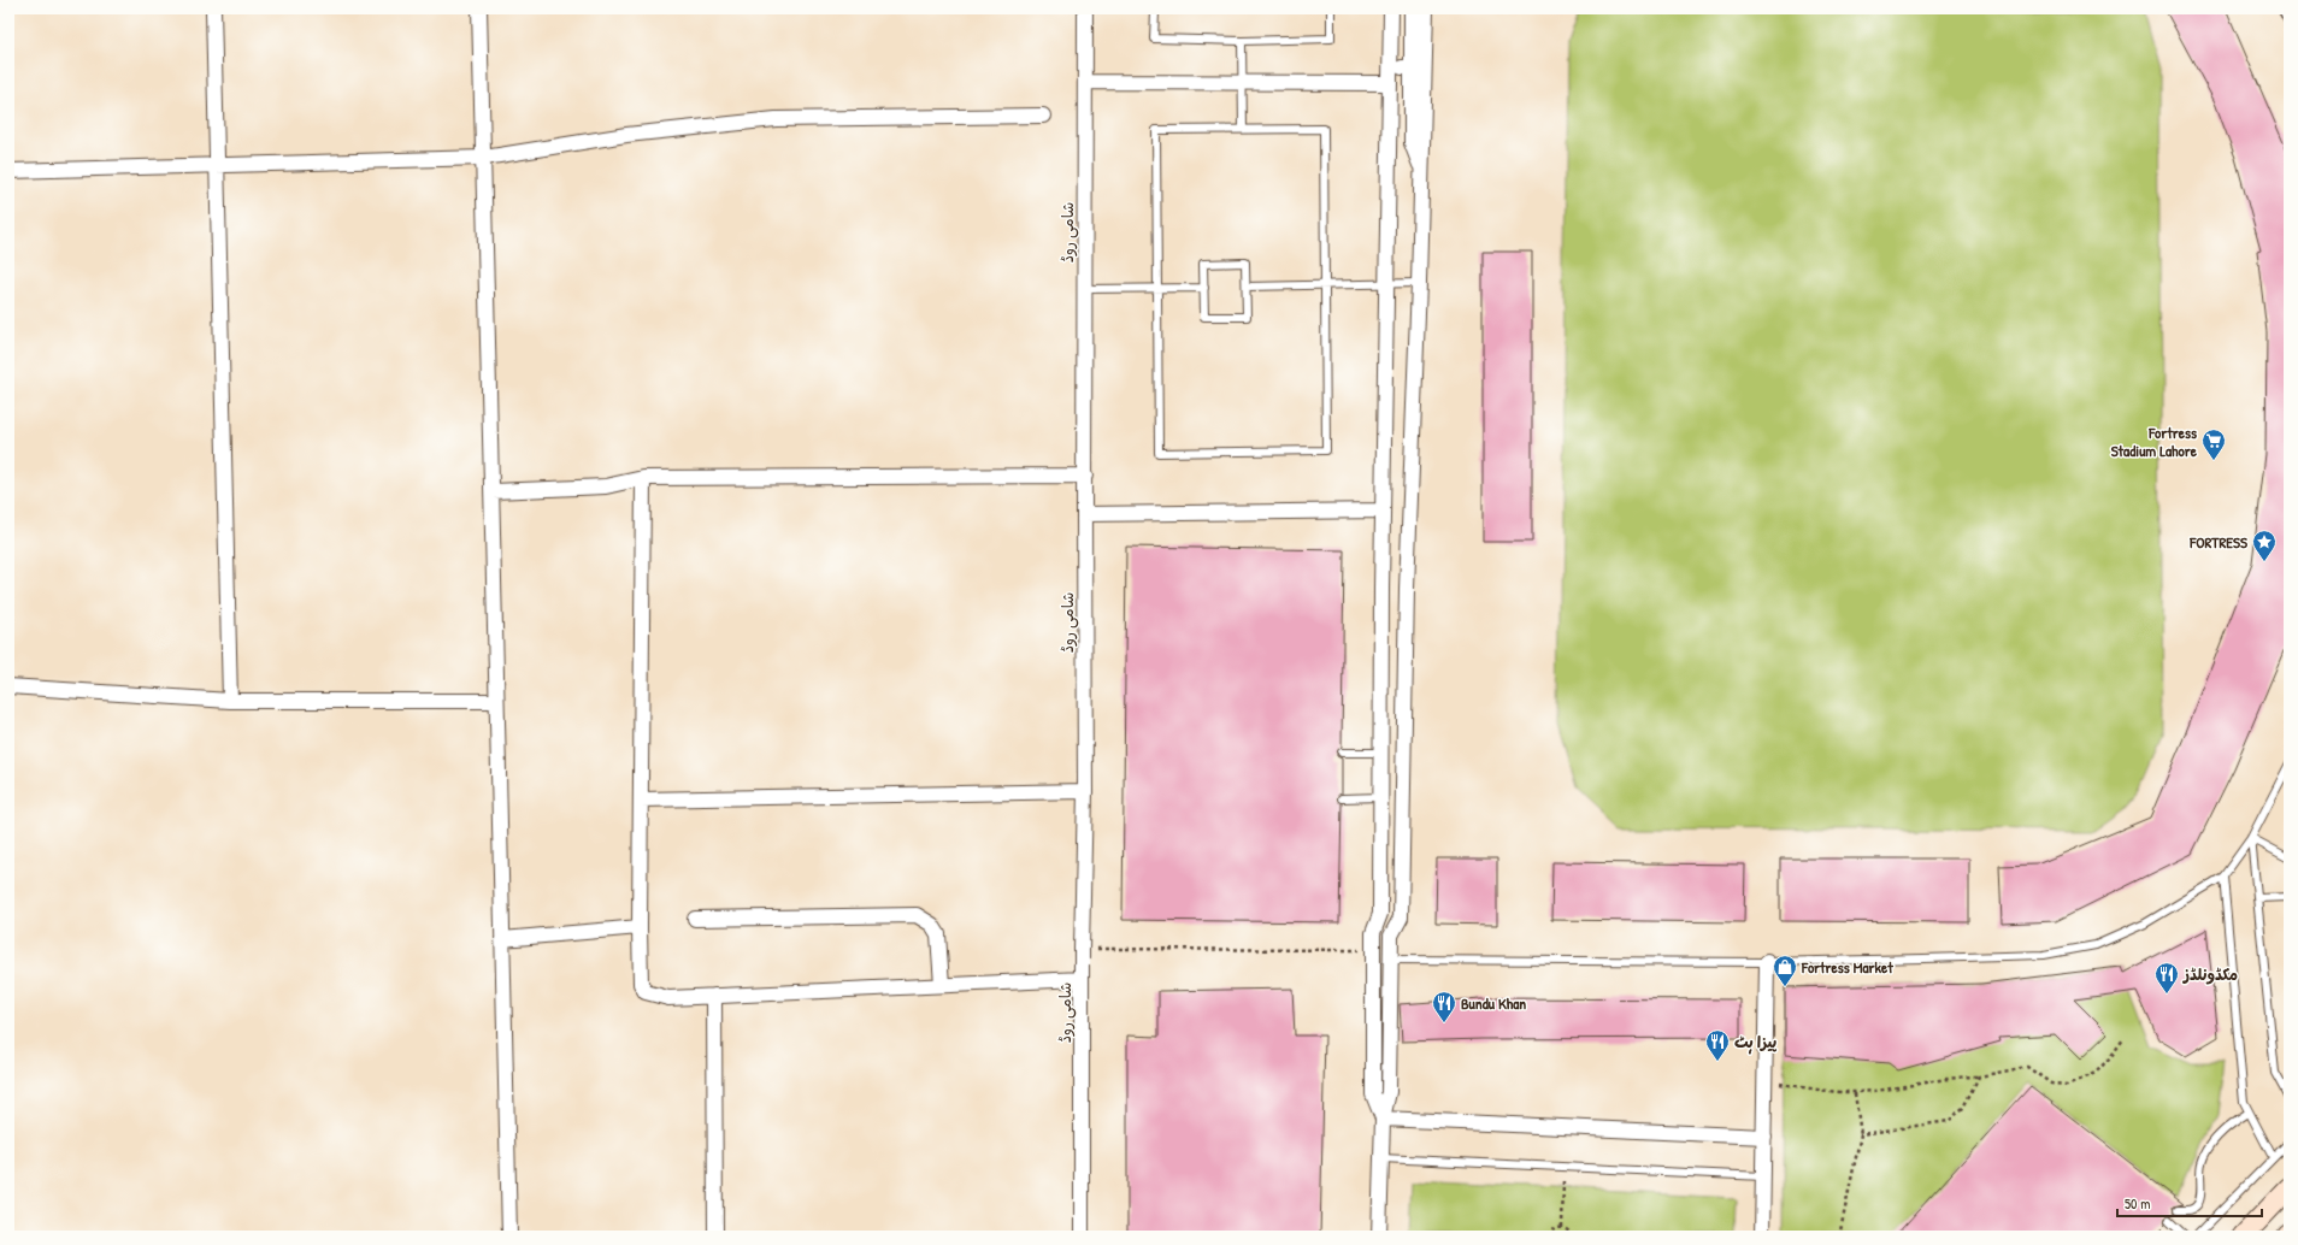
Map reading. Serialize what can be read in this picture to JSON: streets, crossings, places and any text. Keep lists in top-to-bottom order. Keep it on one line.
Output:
{"streets":{"street":["شامی روڈ"]},"places":{"supermarket":["Fortress Stadium Lahore"],"place":["FORTRESS"],"shop":["Fortress Market"],"restaurant":["مکڈونلڈز","Bundu Khan","پیزا ہٹ"]},"scale_bar":"50 m"}
